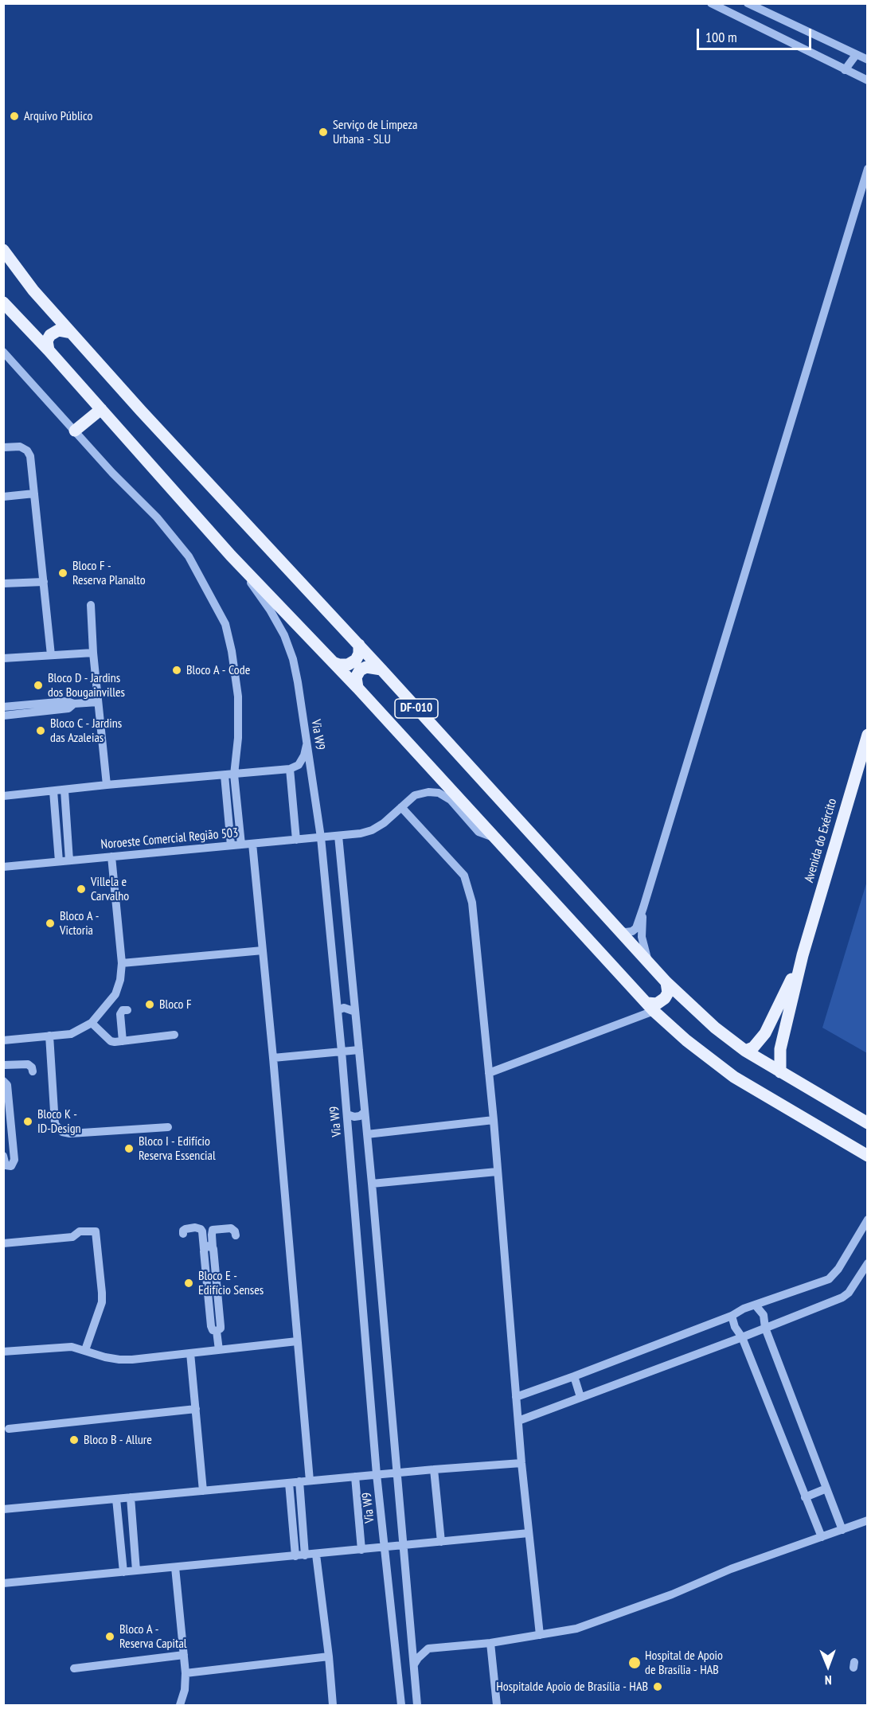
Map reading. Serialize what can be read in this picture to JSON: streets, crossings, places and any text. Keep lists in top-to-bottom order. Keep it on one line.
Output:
{"streets":{"main road":["DF-010","Avenida do Exército"],"street":["Via W9","Noroeste Comercial Região 503"]},"crossings":[["DF-010","Via W9"],["DF-010","Noroeste Comercial Região 503"],["DF-010","Avenida do Exército"],["Via W9","Noroeste Comercial Região 503"]],"places":["Arquivo Público","Serviço de Limpeza Urbana - SLU","Bloco F - Reserva Planalto","Bloco A - Code","Bloco D - Jardins dos Bougainvilles","Bloco C - Jardins das Azaleias","Villela e Carvalho","Bloco A - Victoria","Bloco F","Bloco K - ID-Design","Bloco I - Edifício Reserva Essencial","Bloco E - Edifício Senses","Bloco B - Allure","Bloco A - Reserva Capital","Hospital de Apoio de Brasília - HAB","Hospitalde Apoio de Brasília - HAB"],"scale_bar":"100 m","north":"bottom"}
